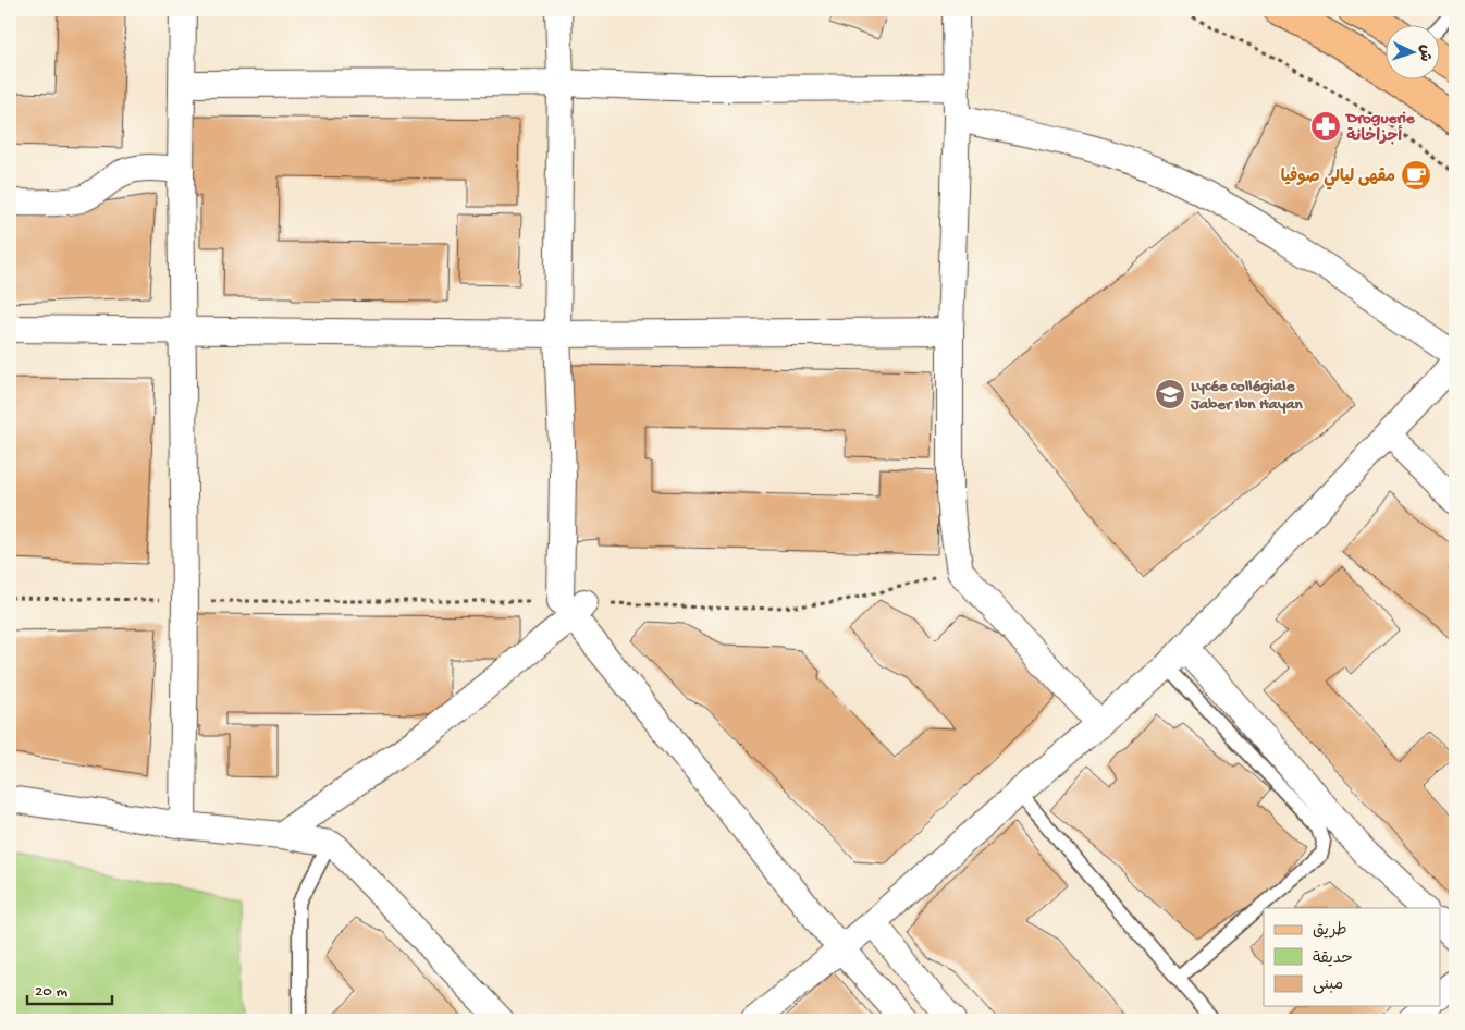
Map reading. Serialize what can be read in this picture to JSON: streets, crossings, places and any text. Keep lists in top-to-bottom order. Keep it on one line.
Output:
{"places":{"pharmacy":["Droguerie أجزاخانة"],"cafe":["مقهى ليالي صوفيا"],"school or university":["Lycée collégiale Jaber Ibn Hayan"]},"legend":["طريق","حديقة","مبنى"],"scale_bar":"20 m","north":"right"}
